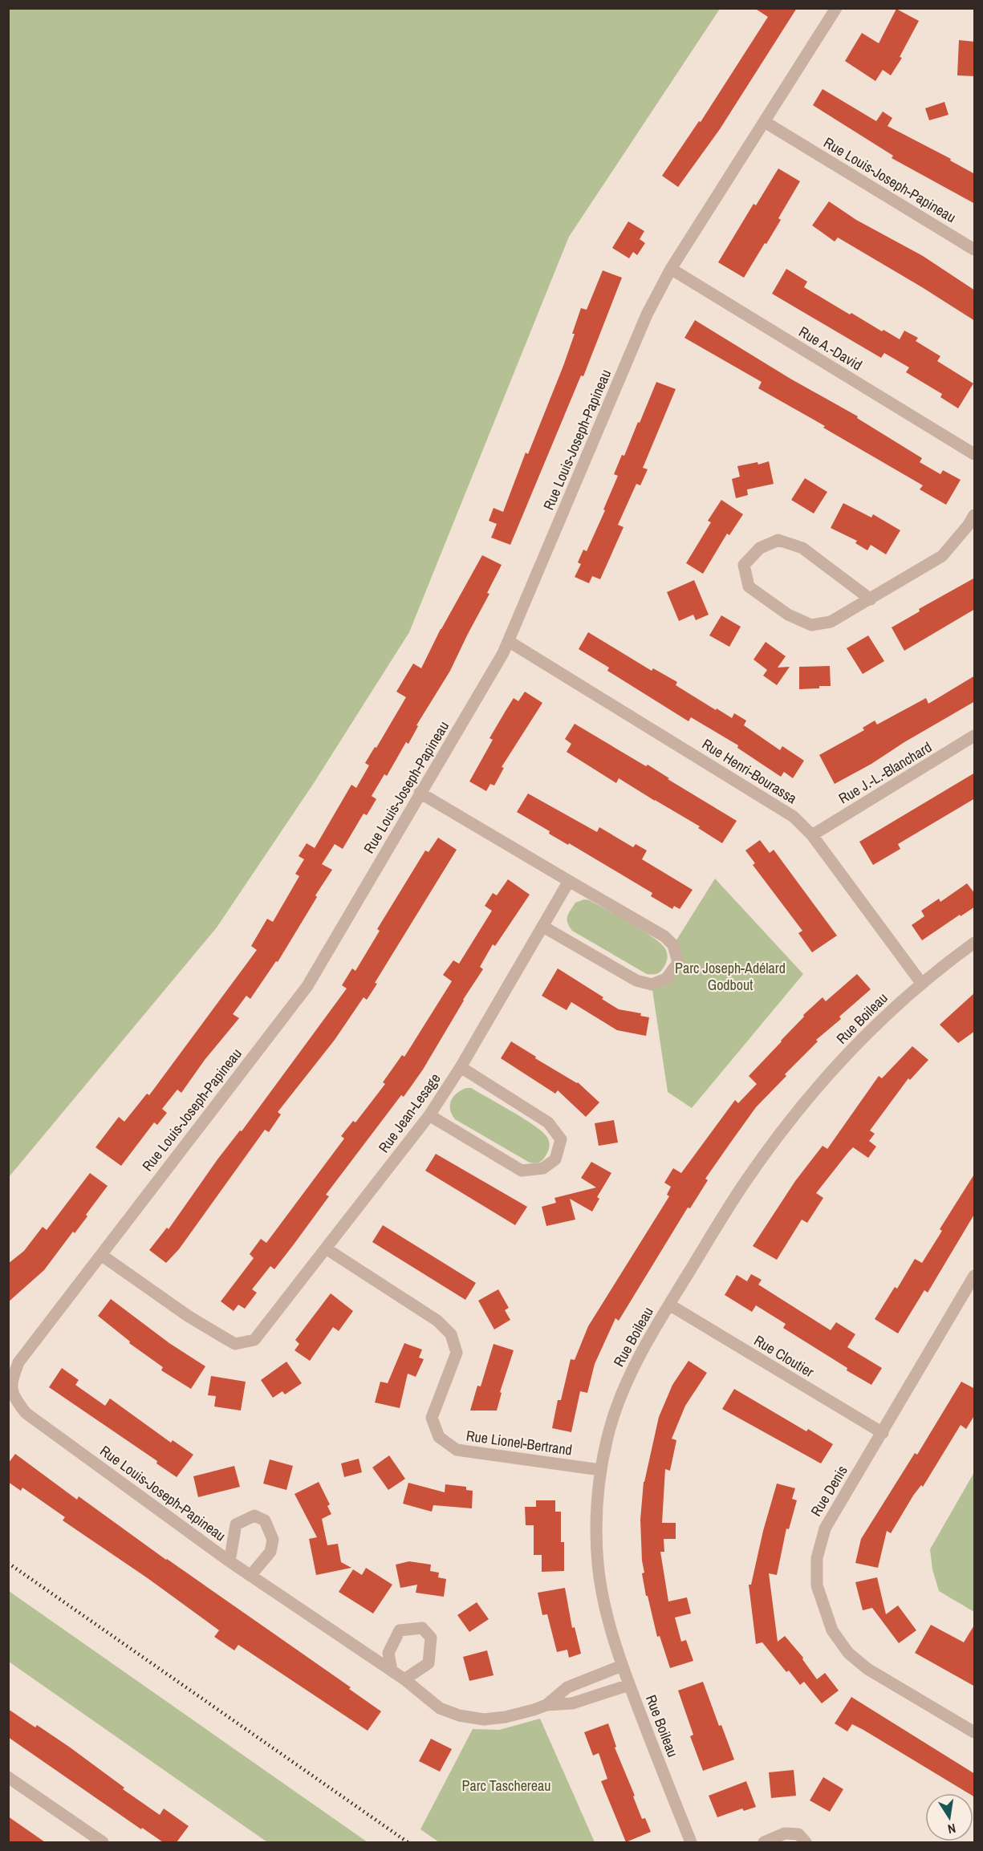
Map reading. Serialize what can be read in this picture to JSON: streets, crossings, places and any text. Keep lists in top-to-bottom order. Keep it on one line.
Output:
{"streets":{"street":["Rue Louis-Joseph-Papineau","Rue A.-David","Rue Henri-Bourassa","Rue J.-L.-Blanchard","Rue Boileau","Rue Jean-Lesage","Rue Cloutier","Rue Lionel-Bertrand","Rue Denis"]},"crossings":[["Rue Louis-Joseph-Papineau","Rue A.-David"],["Rue Louis-Joseph-Papineau","Rue Henri-Bourassa"],["Rue Louis-Joseph-Papineau","Rue Boileau"],["Rue Louis-Joseph-Papineau","Rue Jean-Lesage"],["Rue Henri-Bourassa","Rue J.-L.-Blanchard"],["Rue Henri-Bourassa","Rue Boileau"],["Rue Boileau","Rue Cloutier"],["Rue Boileau","Rue Lionel-Bertrand"],["Rue Jean-Lesage","Rue Lionel-Bertrand"],["Rue Cloutier","Rue Denis"]],"parks":["Parc Joseph-Adélard Godbout","Parc Taschereau"],"north":"bottom"}
